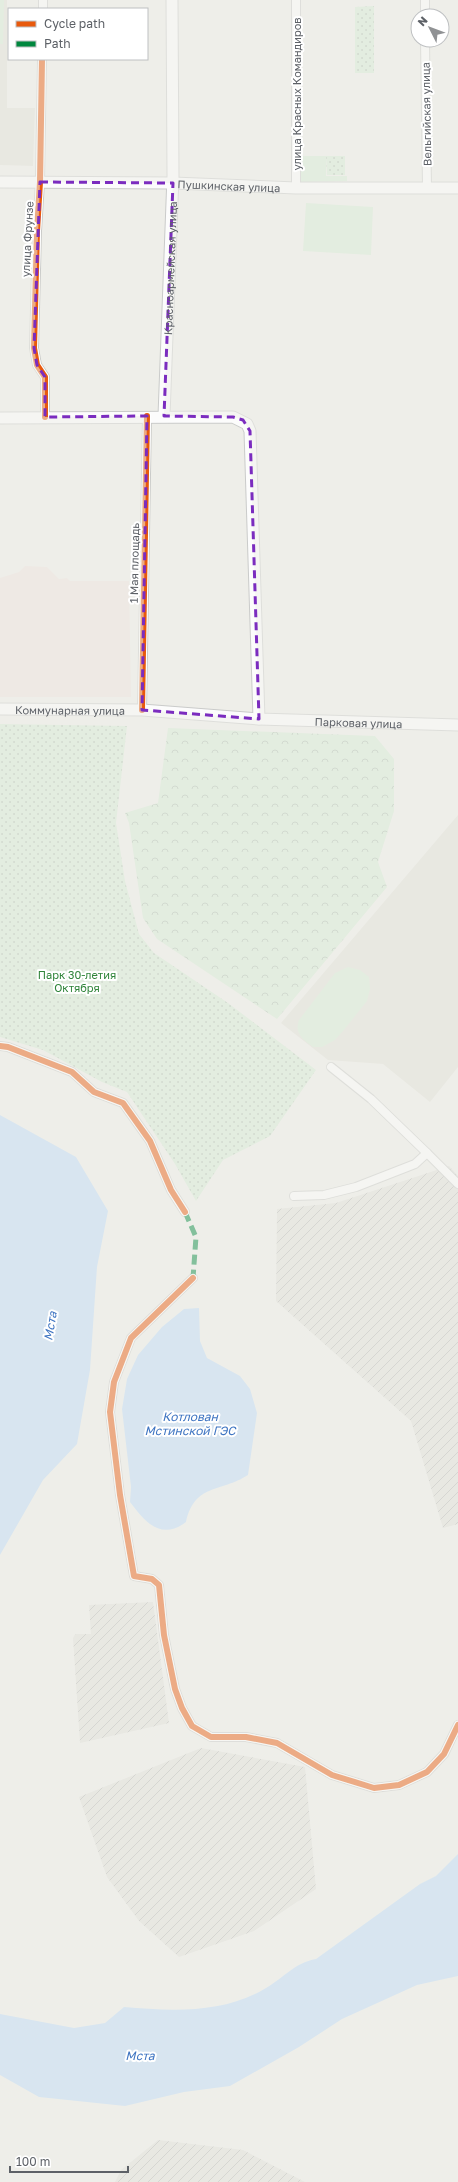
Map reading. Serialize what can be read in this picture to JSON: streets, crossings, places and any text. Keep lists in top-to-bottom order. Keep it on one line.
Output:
{"streets":{"main road":["Пушкинская улица","Красноармейская улица","Коммунарная улица","Парковая улица"],"street":["улица Красных Командиров","Вельгийская улица","улица Фрунзе","1 Мая площадь"]},"crossings":[["улица Красных Командиров","Пушкинская улица"],["Вельгийская улица","Пушкинская улица"],["Пушкинская улица","улица Фрунзе"],["Пушкинская улица","Красноармейская улица"],["1 Мая площадь","Коммунарная улица"],["Коммунарная улица","Парковая улица"]],"water":["Мста","Котлован Мстинской ГЭС"],"parks":["Парк 30-летия Октября"],"legend":["Cycle path","Path"],"scale_bar":"100 m","north":"top left"}
